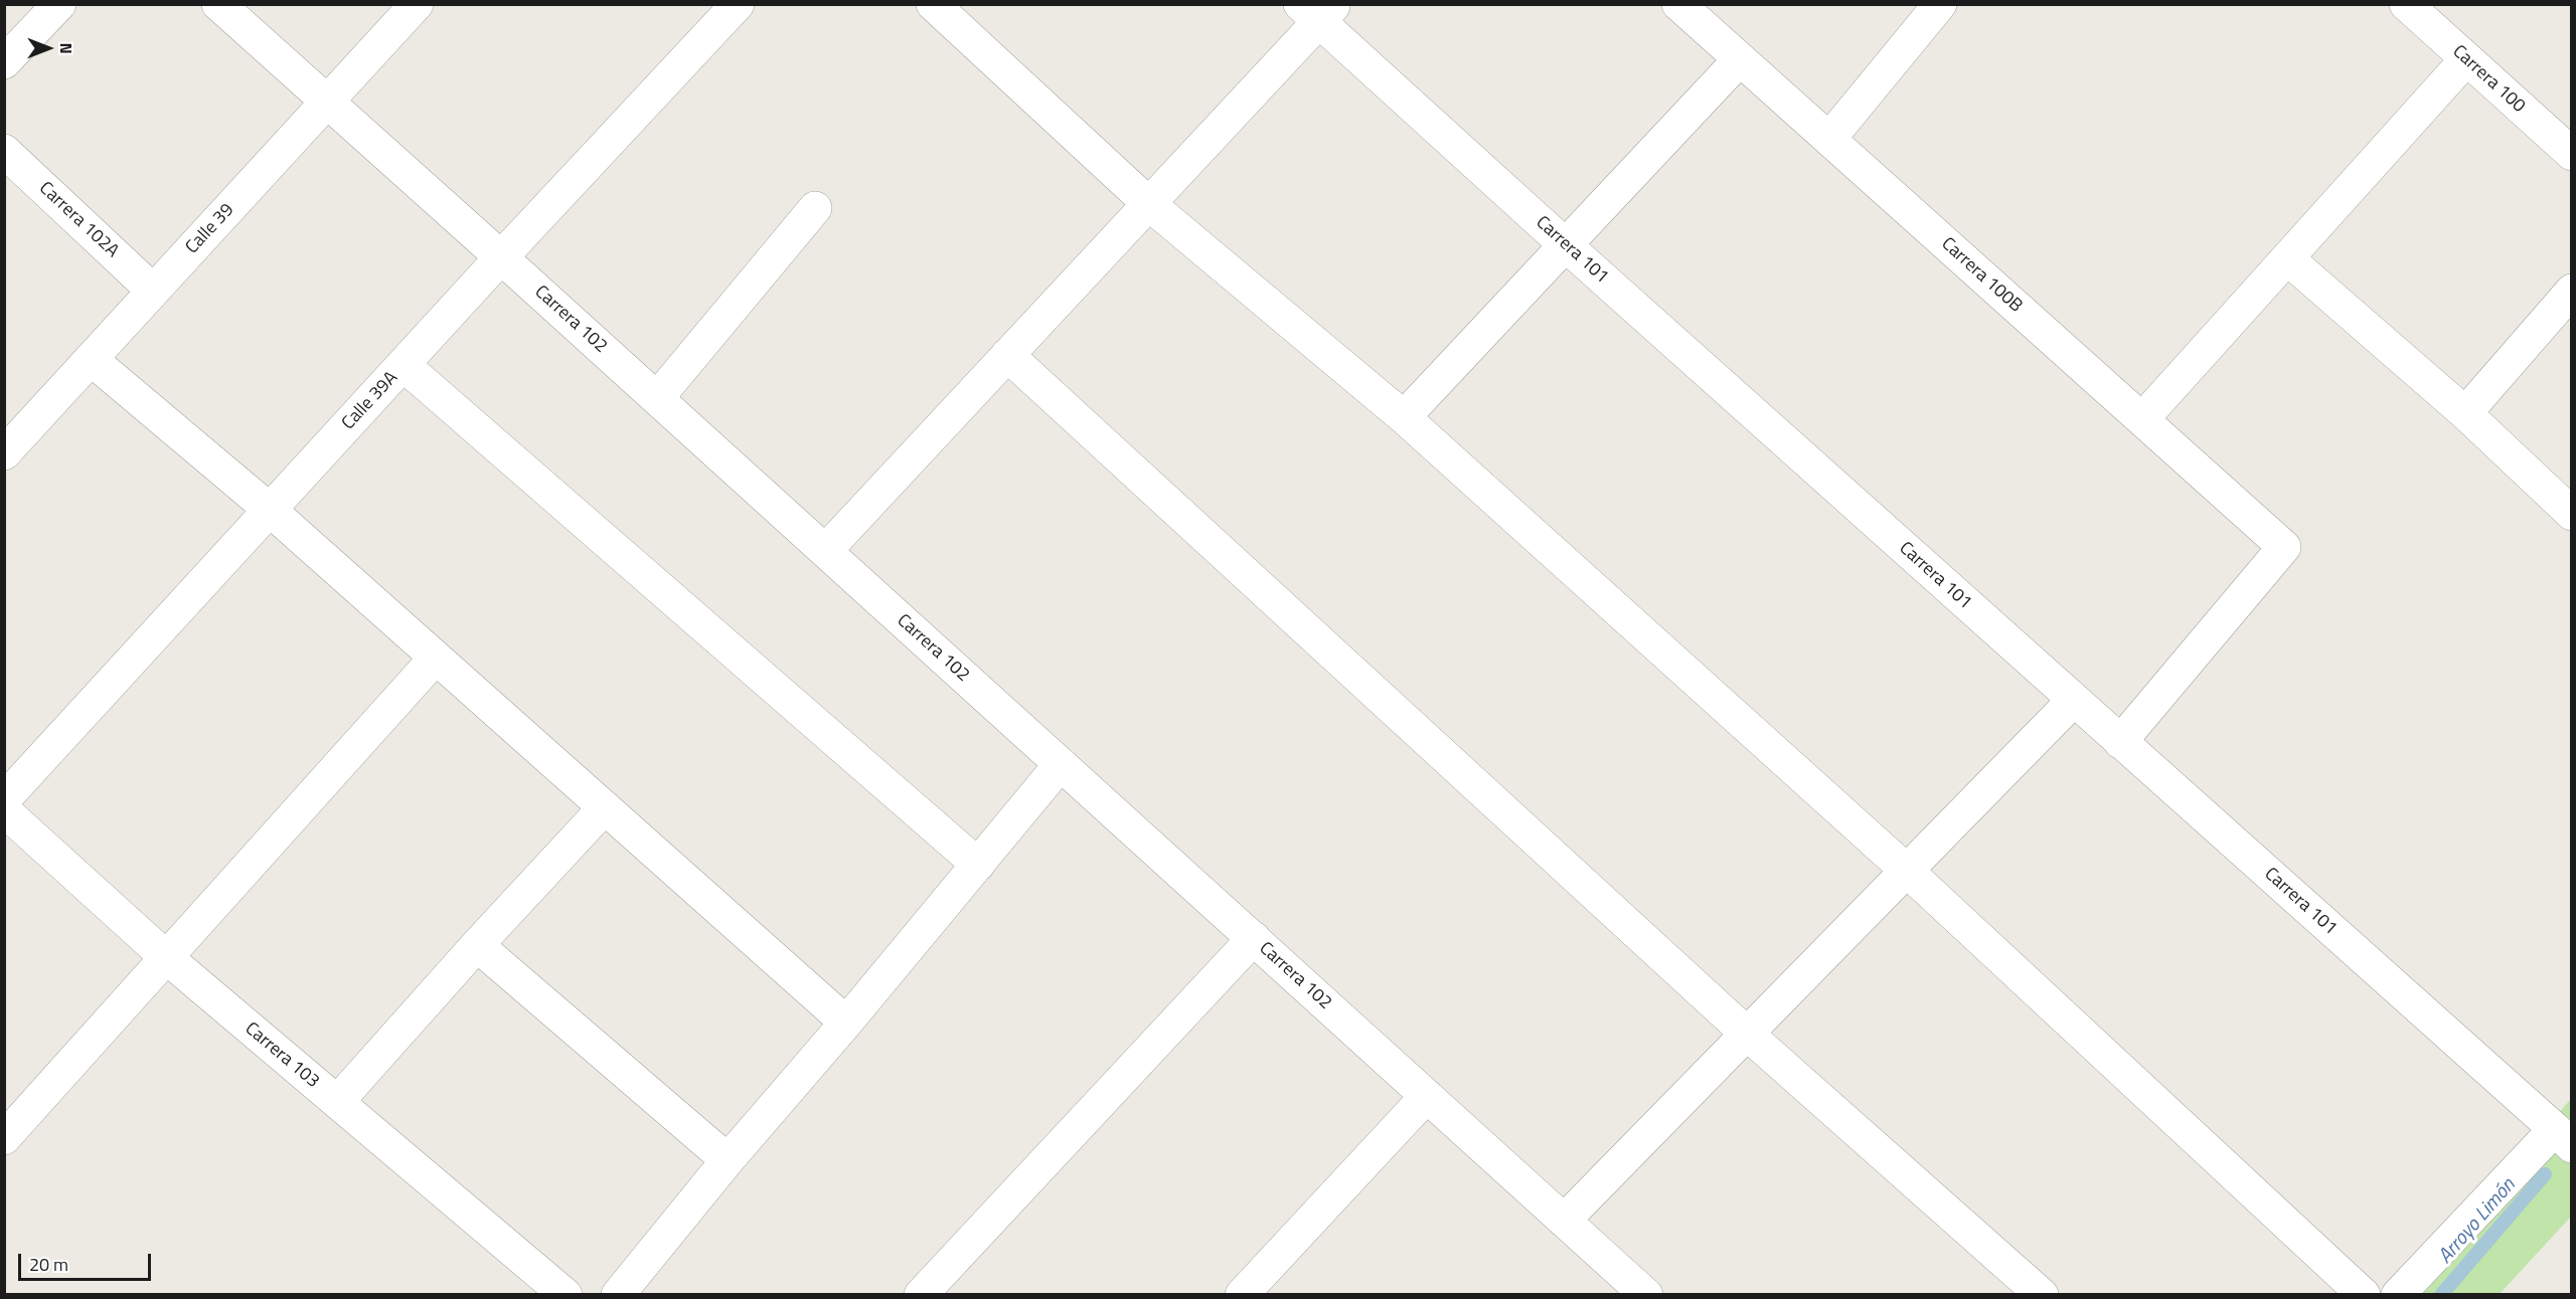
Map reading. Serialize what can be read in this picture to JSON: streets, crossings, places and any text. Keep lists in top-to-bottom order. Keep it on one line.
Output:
{"streets":{"street":["Carrera 100","Carrera 102A","Calle 39","Carrera 101","Carrera 100B","Carrera 102","Calle 39A","Carrera 103"]},"crossings":[["Carrera 102A","Calle 39"],["Calle 39","Carrera 102"],["Carrera 101","Carrera 100B"],["Carrera 102","Calle 39A"]],"water":["Arroyo Limón"],"scale_bar":"20 m","north":"right"}
